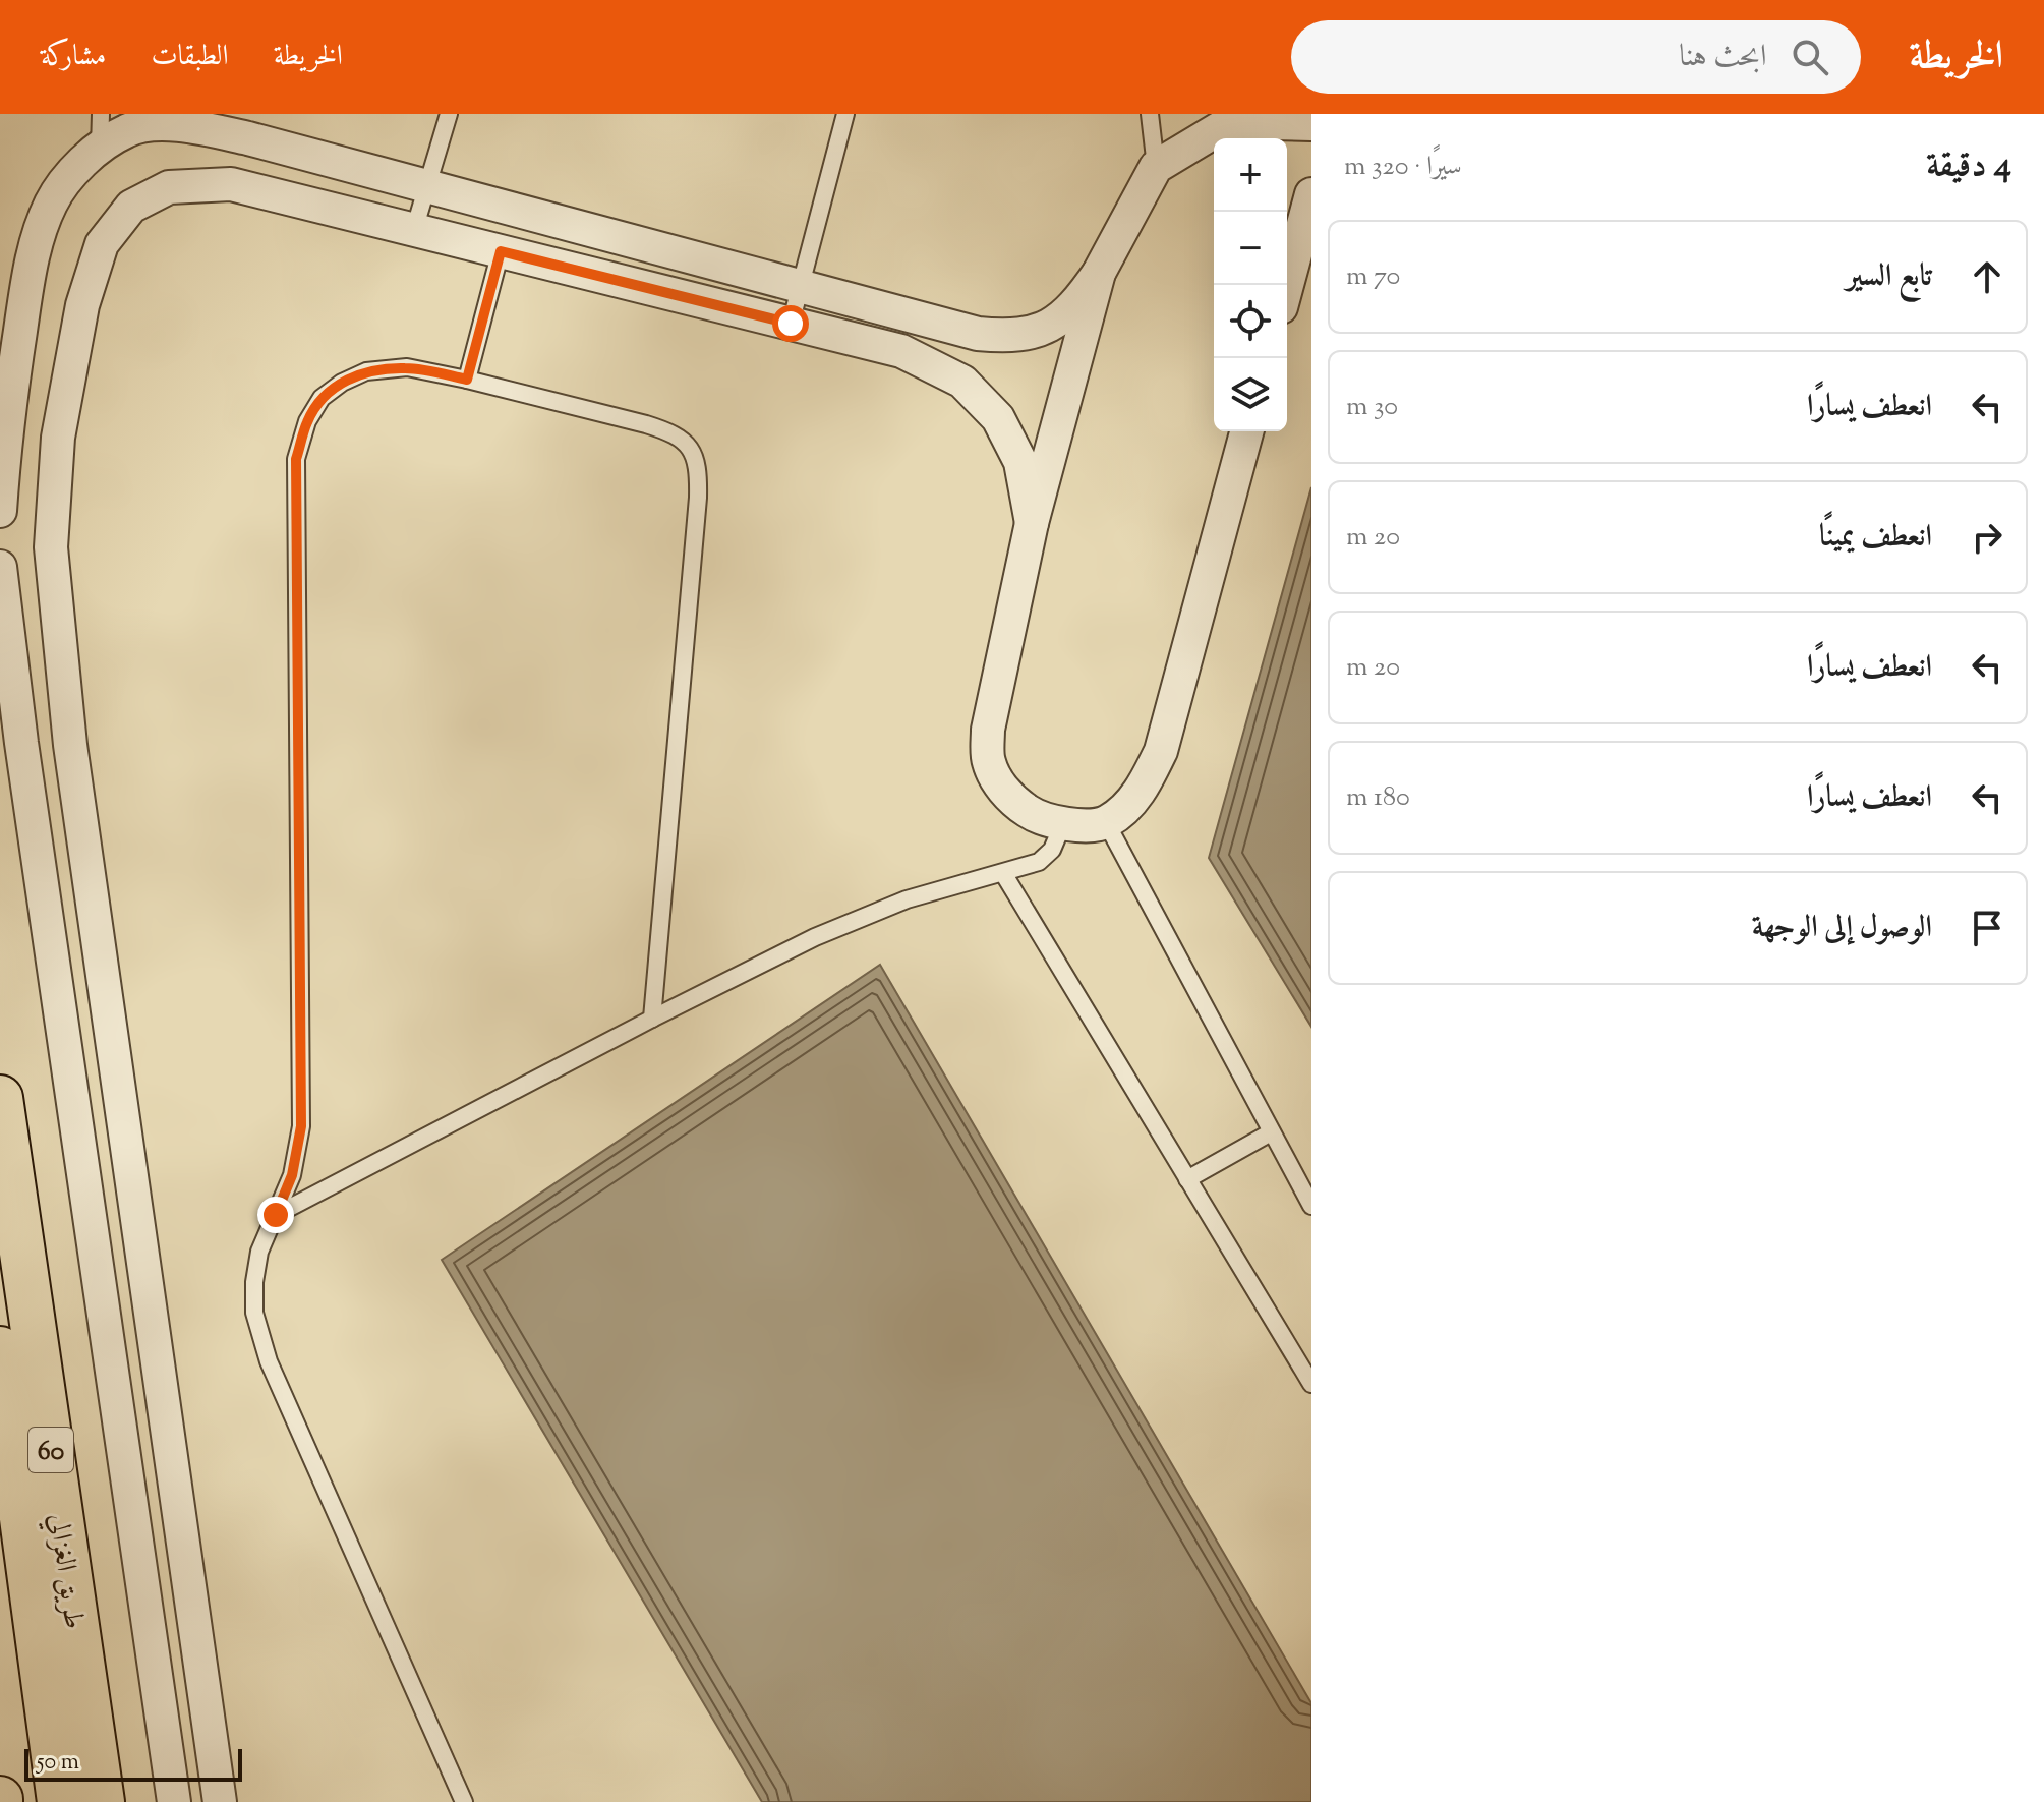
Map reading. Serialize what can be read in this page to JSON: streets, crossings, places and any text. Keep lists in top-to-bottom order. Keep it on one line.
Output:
{"streets":{"main road":["60","طريق الغزالي"]},"scale_bar":"50 m","page":{"header":"الخريطة","search":"ابحث هنا","nav":["الخريطة","الطبقات","مشاركة"],"heading":["4 دقيقة","سيرًا · 320 m"],"map_buttons":["+","−"],"list":[["تابع السير","70 m"],["انعطف يسارًا","30 m"],["انعطف يمينًا","20 m"],["انعطف يسارًا","20 m"],["انعطف يسارًا","180 m"],"الوصول إلى الوجهة"],"scale":"50 m"}}
